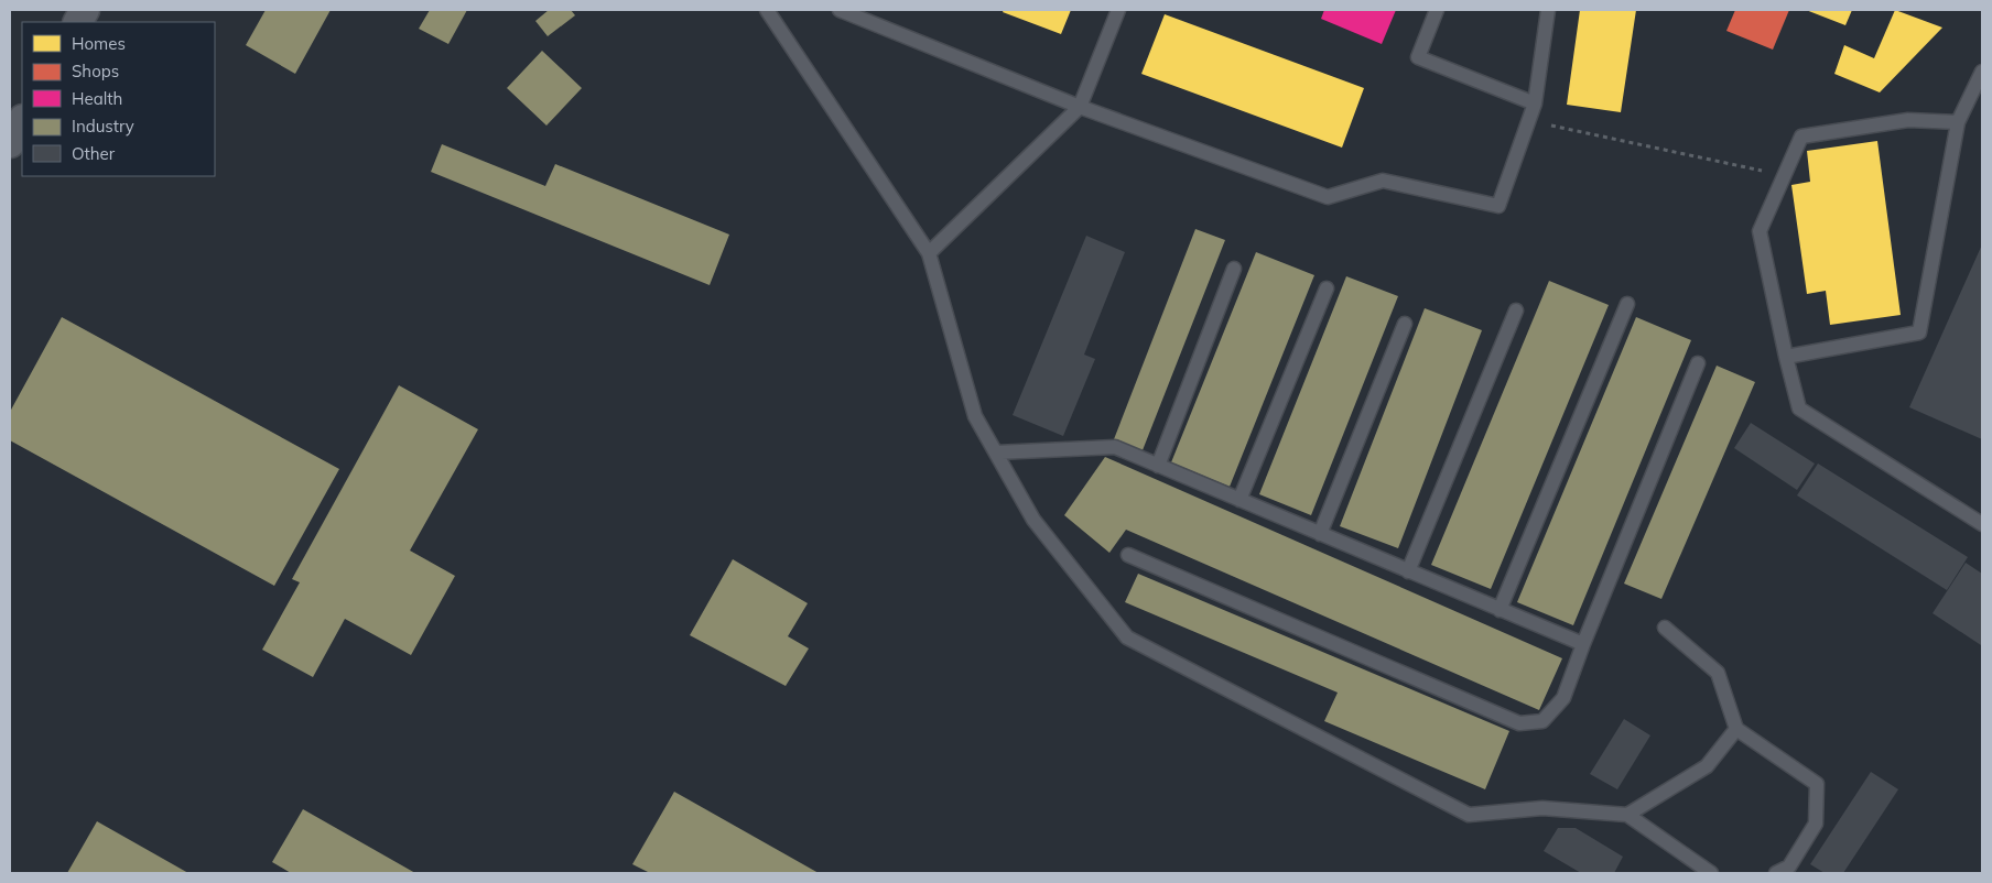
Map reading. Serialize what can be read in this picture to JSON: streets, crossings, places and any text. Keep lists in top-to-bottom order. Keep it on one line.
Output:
{"legend":["Homes","Shops","Health","Industry","Other"]}
